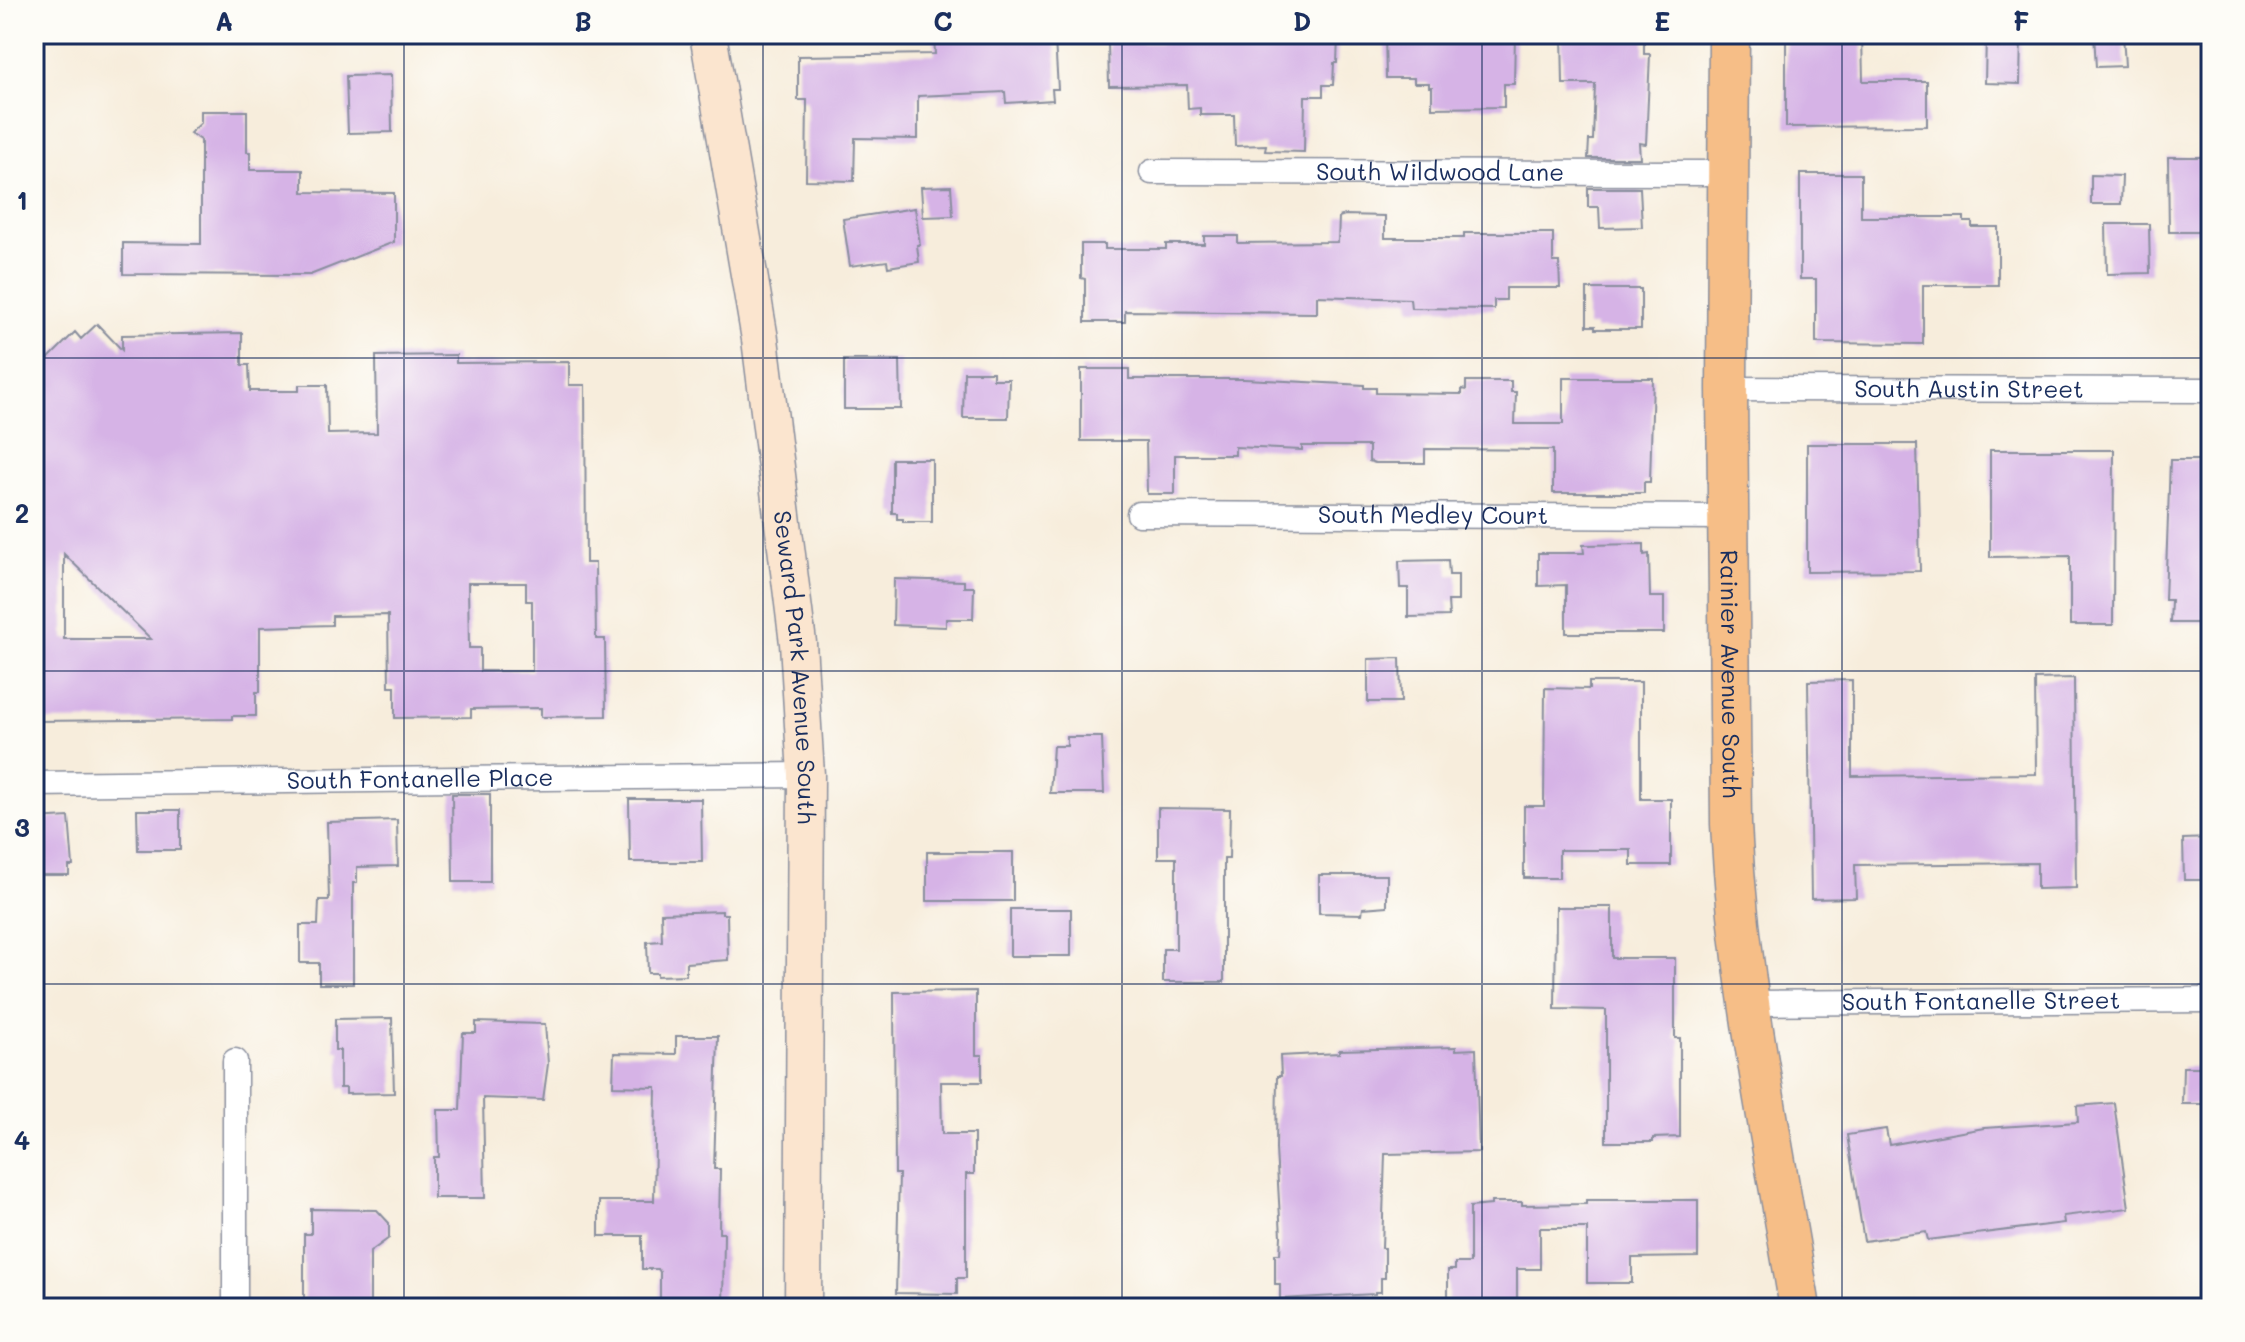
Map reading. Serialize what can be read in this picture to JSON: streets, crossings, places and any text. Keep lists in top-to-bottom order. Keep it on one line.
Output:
{"streets":{"main road":["Seward Park Avenue South","Rainier Avenue South"],"street":["South Wildwood Lane","South Austin Street","South Medley Court","South Fontanelle Place","South Fontanelle Street"]},"crossings":[["South Wildwood Lane","Rainier Avenue South"],["South Austin Street","Rainier Avenue South"],["South Medley Court","Rainier Avenue South"],["Seward Park Avenue South","South Fontanelle Place"],["Rainier Avenue South","South Fontanelle Street"]],"grid":{"columns":["A","B","C","D","E","F"],"rows":["1","2","3","4"]}}
